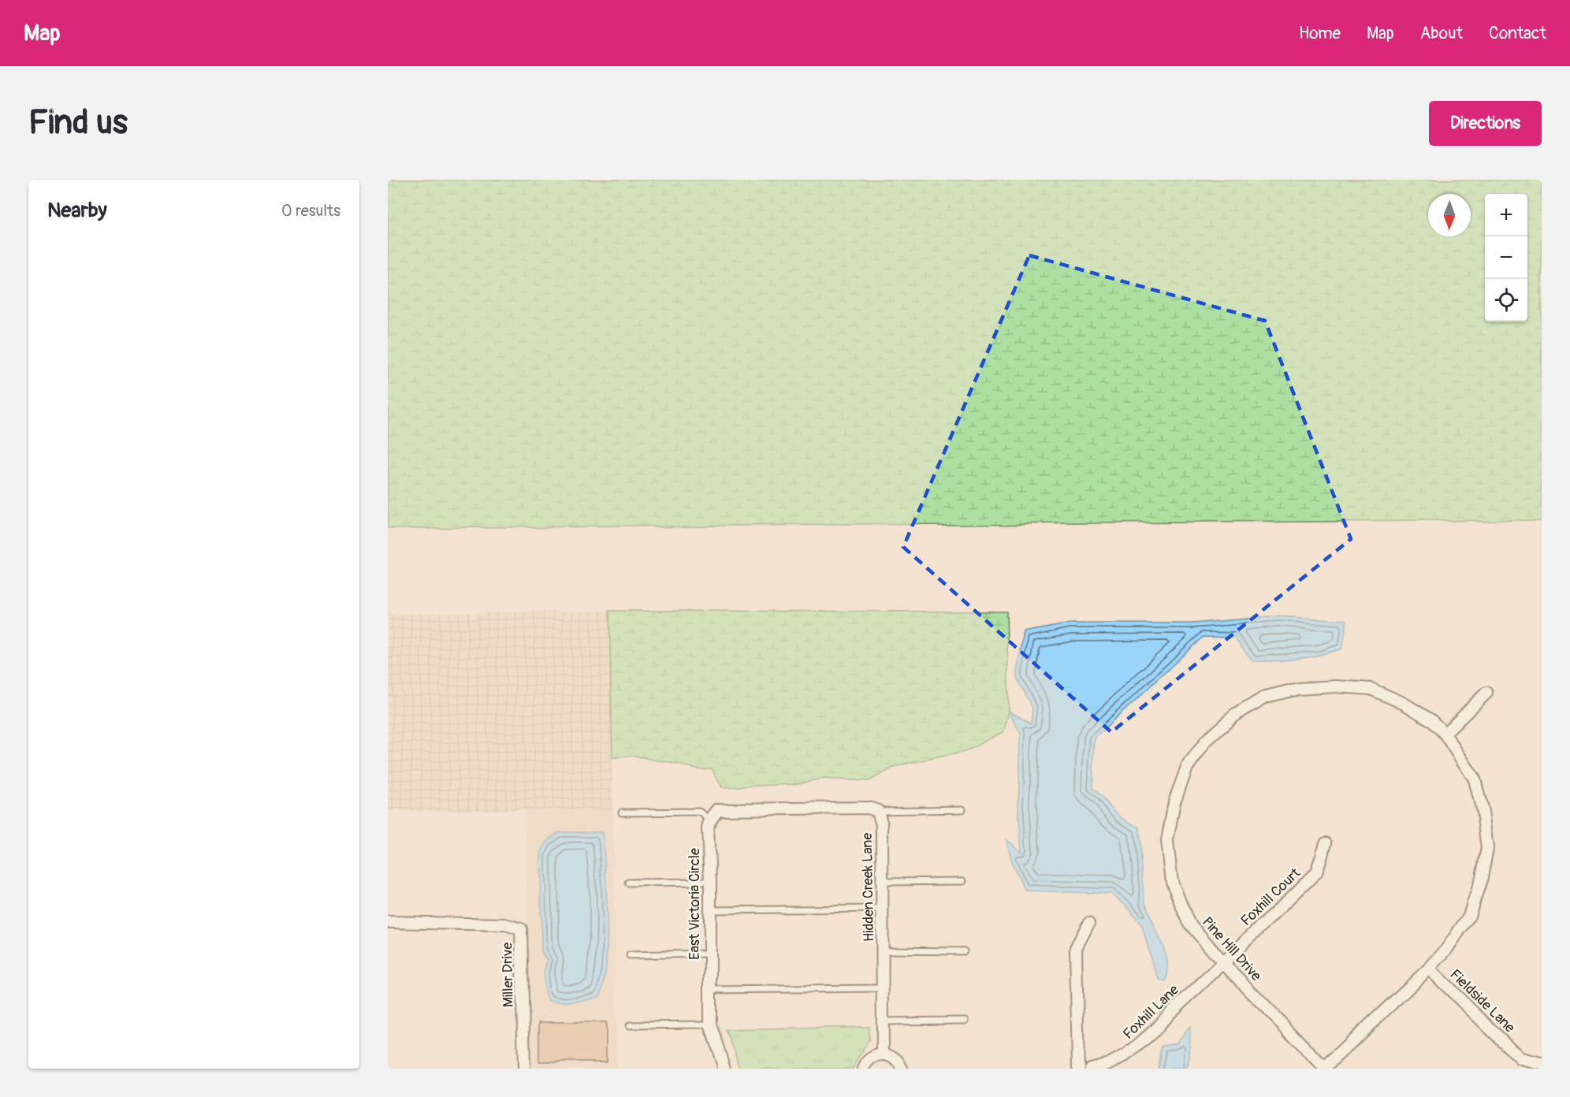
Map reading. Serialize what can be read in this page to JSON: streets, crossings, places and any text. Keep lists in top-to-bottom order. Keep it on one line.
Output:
{"streets":{"street":["Hidden Creek Lane","Foxhill Court","East Victoria Circle","Pine Hill Drive","Miller Drive","Fieldside Lane","Foxhill Lane"]},"crossings":[["Foxhill Court","Pine Hill Drive"],["Foxhill Court","Foxhill Lane"],["Pine Hill Drive","Fieldside Lane"],["Pine Hill Drive","Foxhill Lane"]],"north":"bottom","page":{"header":"Map","nav":["Home","Map","About","Contact"],"buttons":"Directions","title":"Find us","heading":["Nearby","0 results"],"map_buttons":["+","−"]}}
